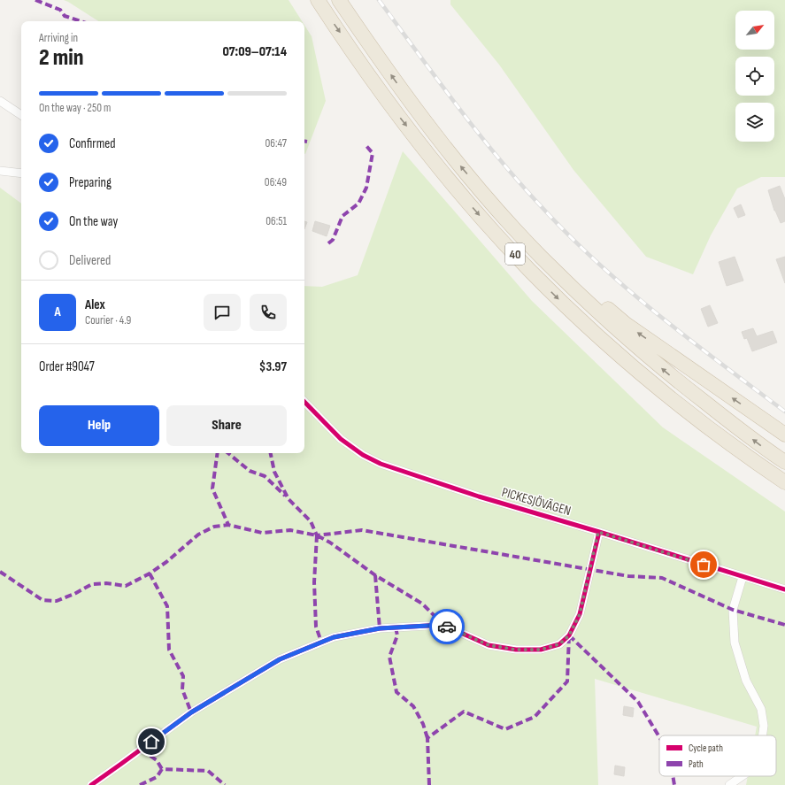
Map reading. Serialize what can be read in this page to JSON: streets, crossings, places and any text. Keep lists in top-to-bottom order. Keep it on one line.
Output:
{"streets":{"highway":["40"],"street":["PICKESJÖVÄGEN"]},"legend":["Cycle path","Path"],"north":"top right","page":{"heading":["2 min","Arriving in","07:09–07:14"],"panel":["Alex","Courier · 4.9","Order #9047","$3.97"],"bar":"On the way · 250 m","list":[["Confirmed","06:47"],["Preparing","06:49"],["On the way","06:51"],"Delivered"],"round":"A","buttons":["Help","Share"]}}
